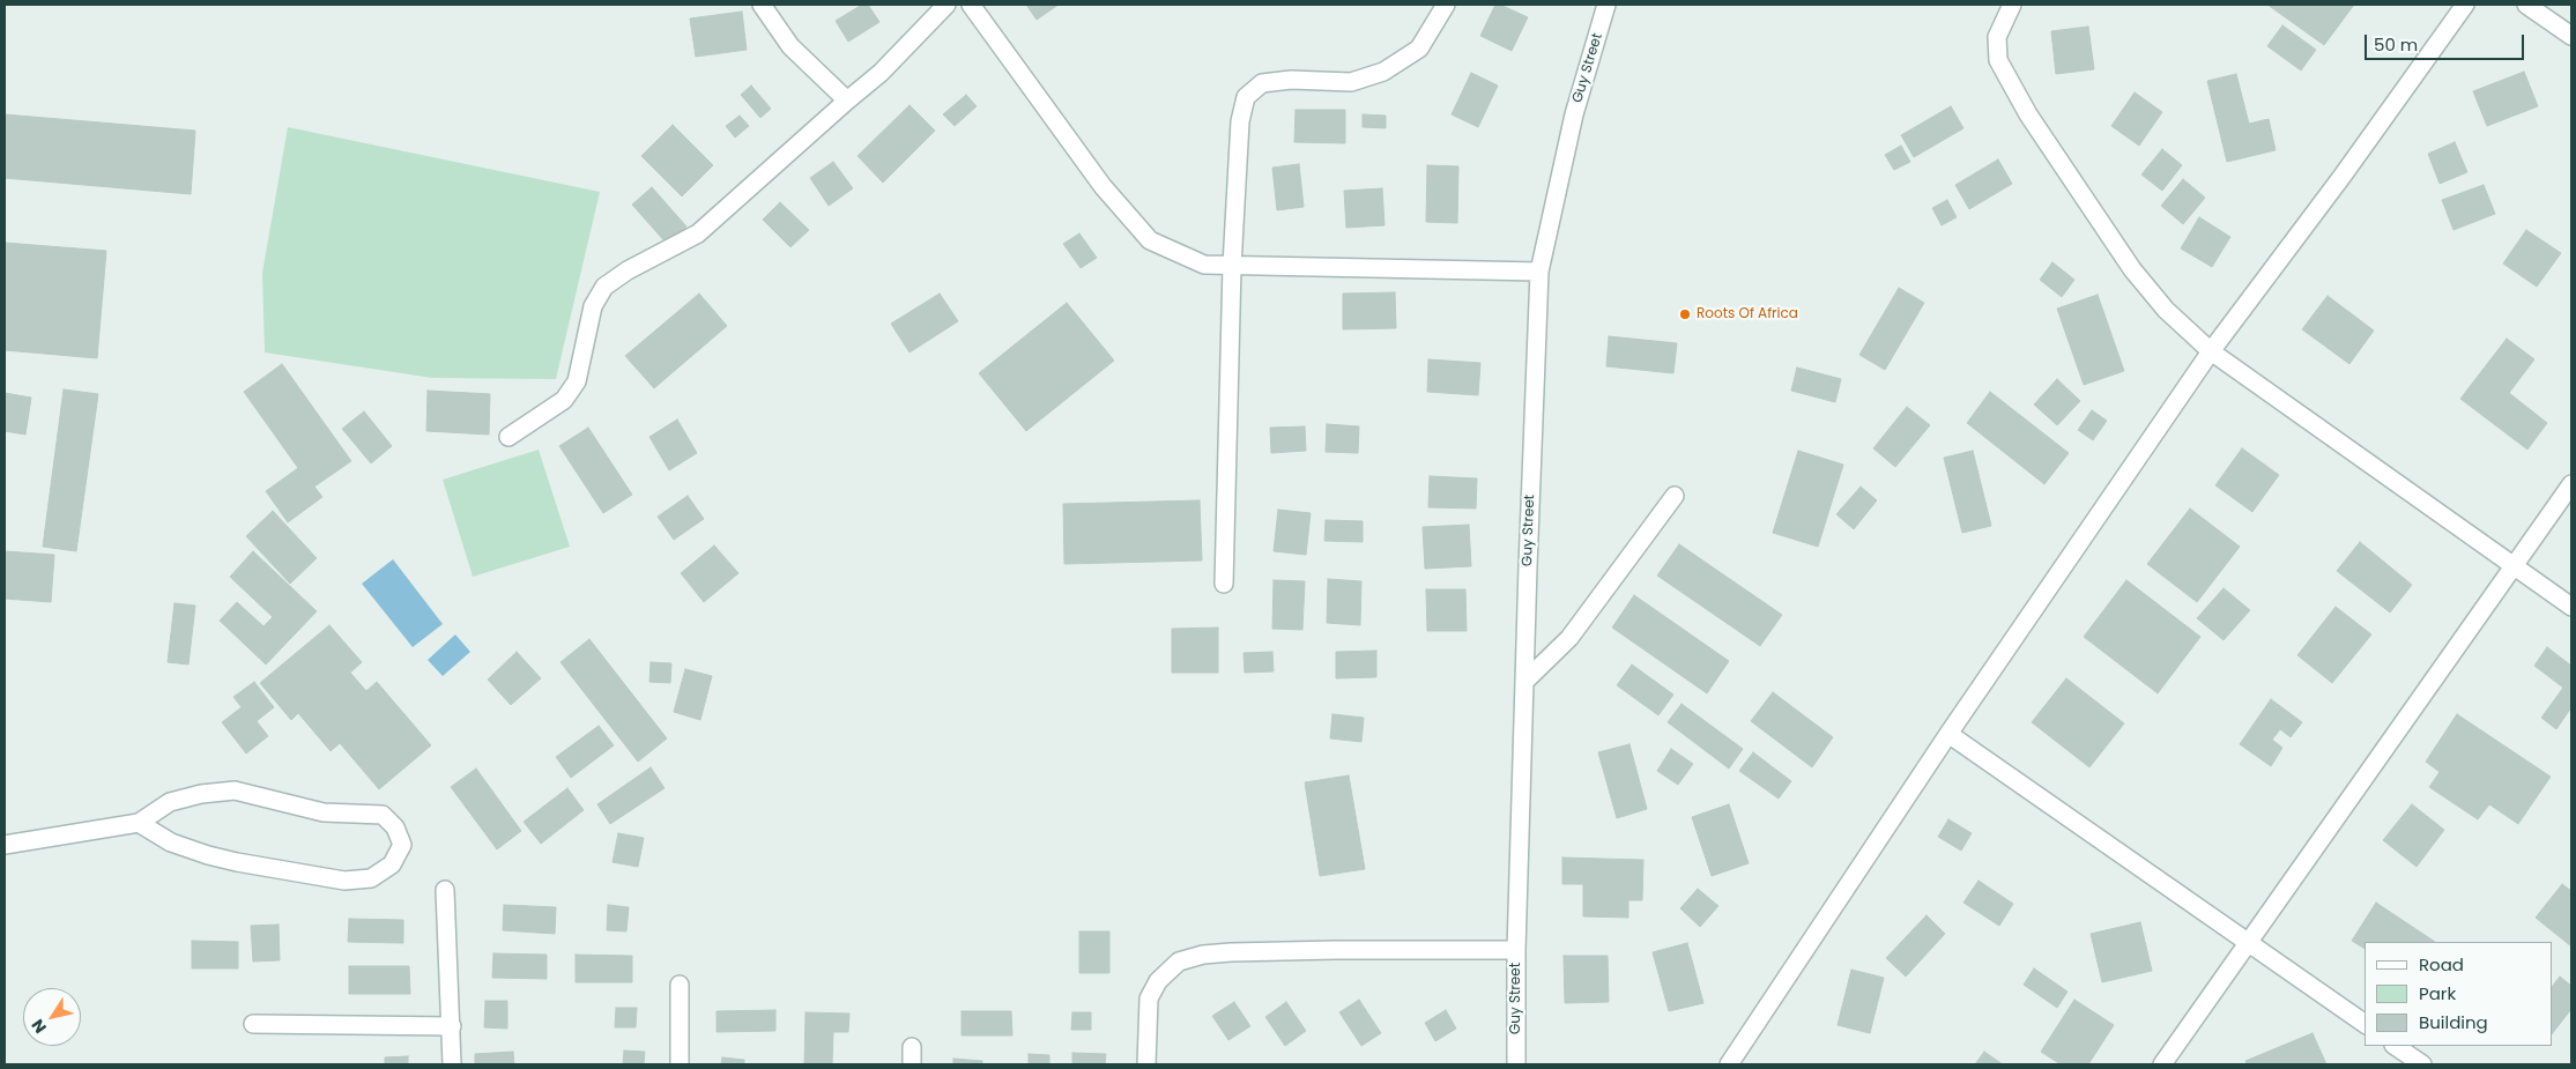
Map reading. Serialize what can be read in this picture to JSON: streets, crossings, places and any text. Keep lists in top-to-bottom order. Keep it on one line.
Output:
{"streets":{"street":["Guy Street"]},"places":["Roots Of Africa"],"legend":["Road","Park","Building"],"scale_bar":"50 m","north":"bottom left"}
